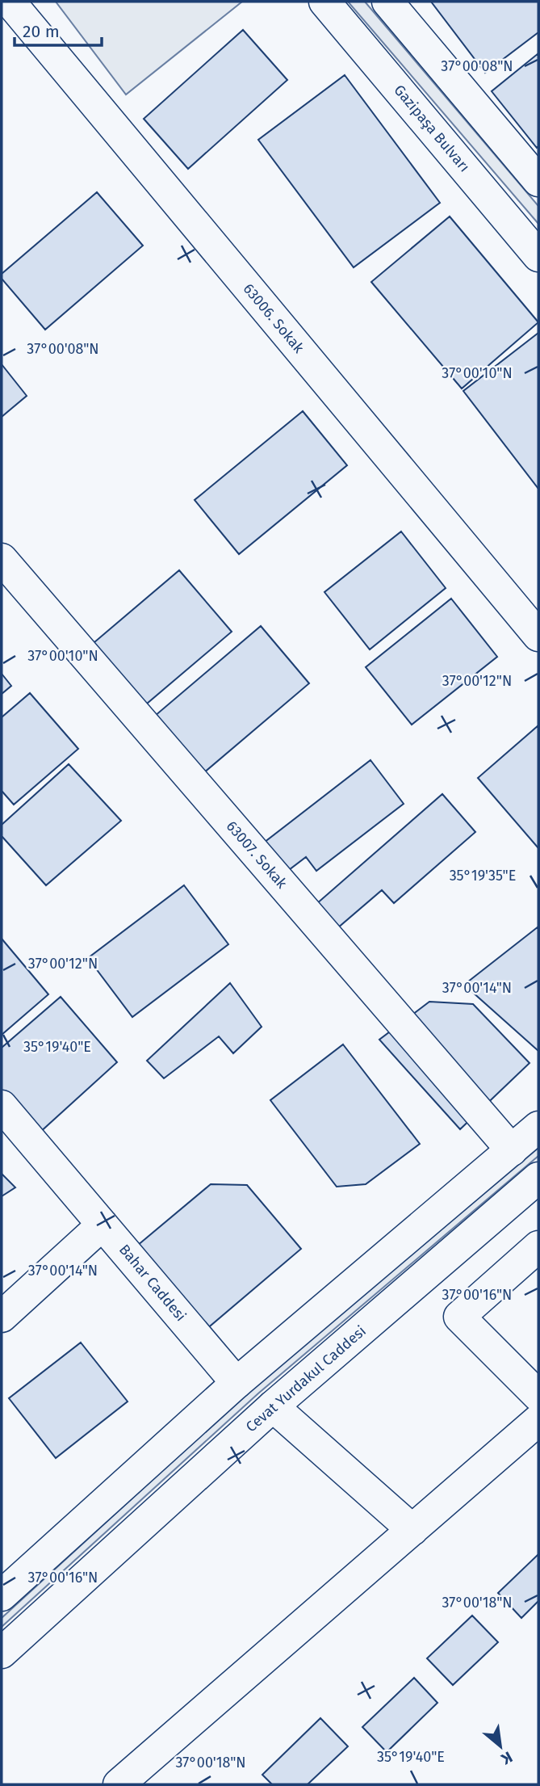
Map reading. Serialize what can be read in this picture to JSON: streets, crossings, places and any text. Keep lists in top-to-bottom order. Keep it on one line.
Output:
{"streets":{"street":["Gazipaşa Bulvarı","63006. Sokak","63007. Sokak","Bahar Caddesi","Cevat Yurdakul Caddesi"]},"scale_bar":"20 m","north":"bottom right","coordinates":["37°00'08\"N","37°00'10\"N","37°00'12\"N","35°19'35\"E","37°00'14\"N","35°19'40\"E","37°00'16\"N","37°00'18\"N"]}
